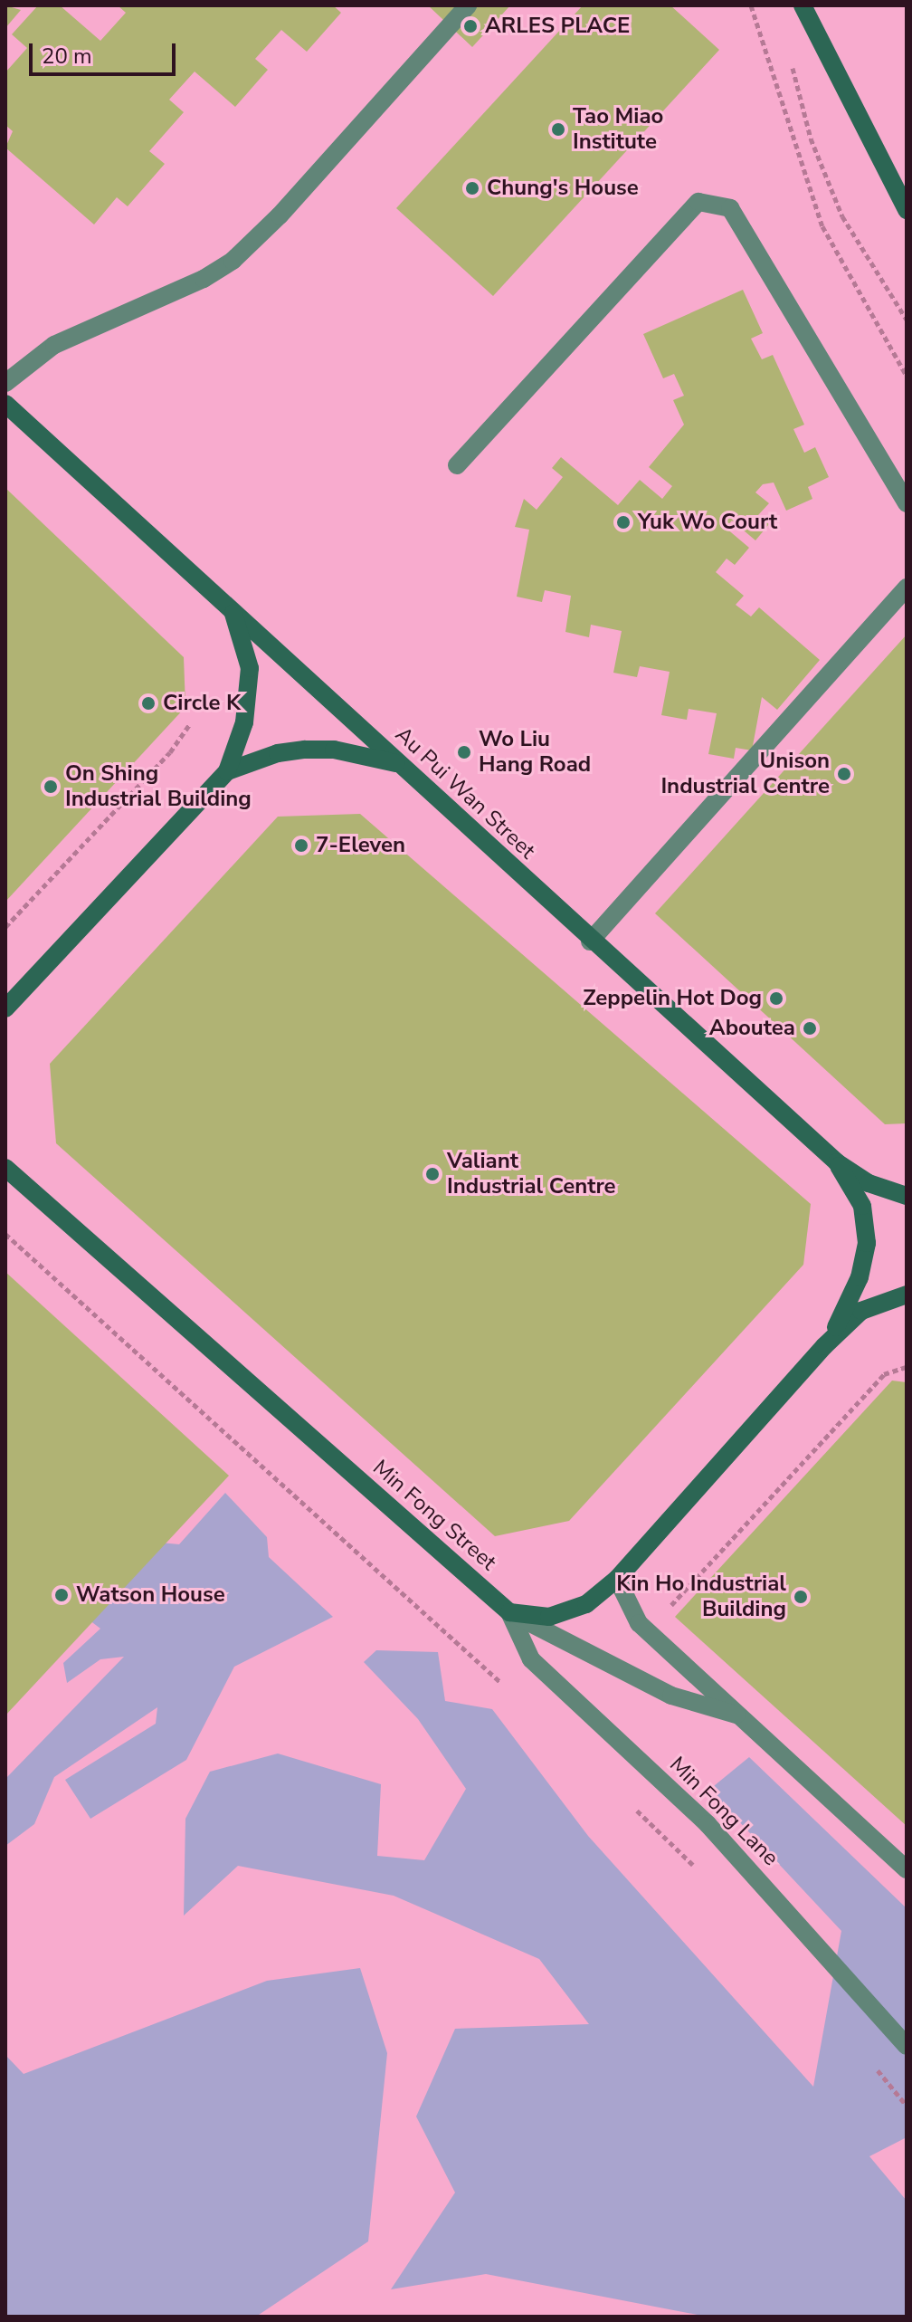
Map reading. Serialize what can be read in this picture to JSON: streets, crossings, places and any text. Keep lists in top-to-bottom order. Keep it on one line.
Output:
{"streets":{"street":["Au Pui Wan Street","Min Fong Street","Min Fong Lane"]},"crossings":[["Min Fong Street","Min Fong Lane"]],"places":["ARLES PLACE","Tao Miao Institute","Chung's House","Yuk Wo Court","Circle K","Wo Liu Hang Road","Unison Industrial Centre","On Shing Industrial Building","7-Eleven","Zeppelin Hot Dog","Aboutea","Valiant Industrial Centre","Watson House","Kin Ho Industrial Building"],"scale_bar":"20 m"}
